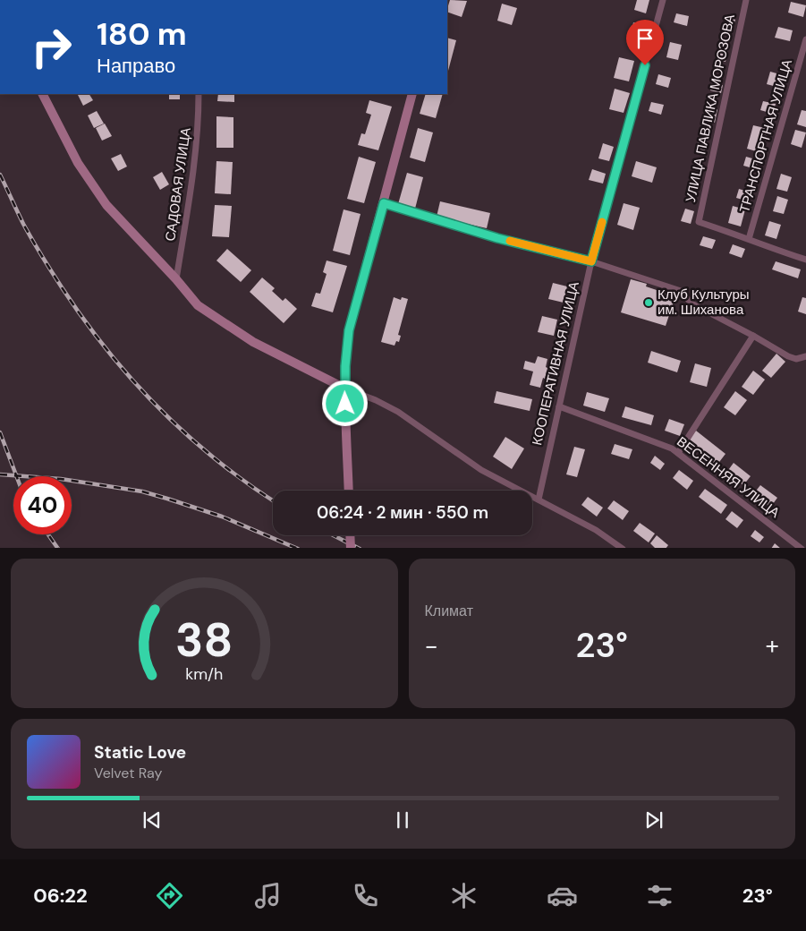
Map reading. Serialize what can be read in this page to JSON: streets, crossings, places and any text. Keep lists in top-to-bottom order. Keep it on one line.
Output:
{"streets":{"street":["УЛИЦА ПАВЛИКА МОРОЗОВА","ТРАНСПОРТНАЯ УЛИЦА","САДОВАЯ УЛИЦА","КООПЕРАТИВНАЯ УЛИЦА","ВЕСЕННЯЯ УЛИЦА"]},"crossings":[["УЛИЦА ПАВЛИКА МОРОЗОВА","ТРАНСПОРТНАЯ УЛИЦА"],["КООПЕРАТИВНАЯ УЛИЦА","ВЕСЕННЯЯ УЛИЦА"]],"places":["Клуб Культуры им. Шиханова"],"page":{"turn":["180 m","Направо"],"limit":"40","trip":"06:24 · 2 мин · 550 m","tile":"Климат","heat":["−","23°","+"],"song":["Static Love","Velvet Ray"],"tabs":["06:22","23°"],"gauge":["38","km/h"]}}
